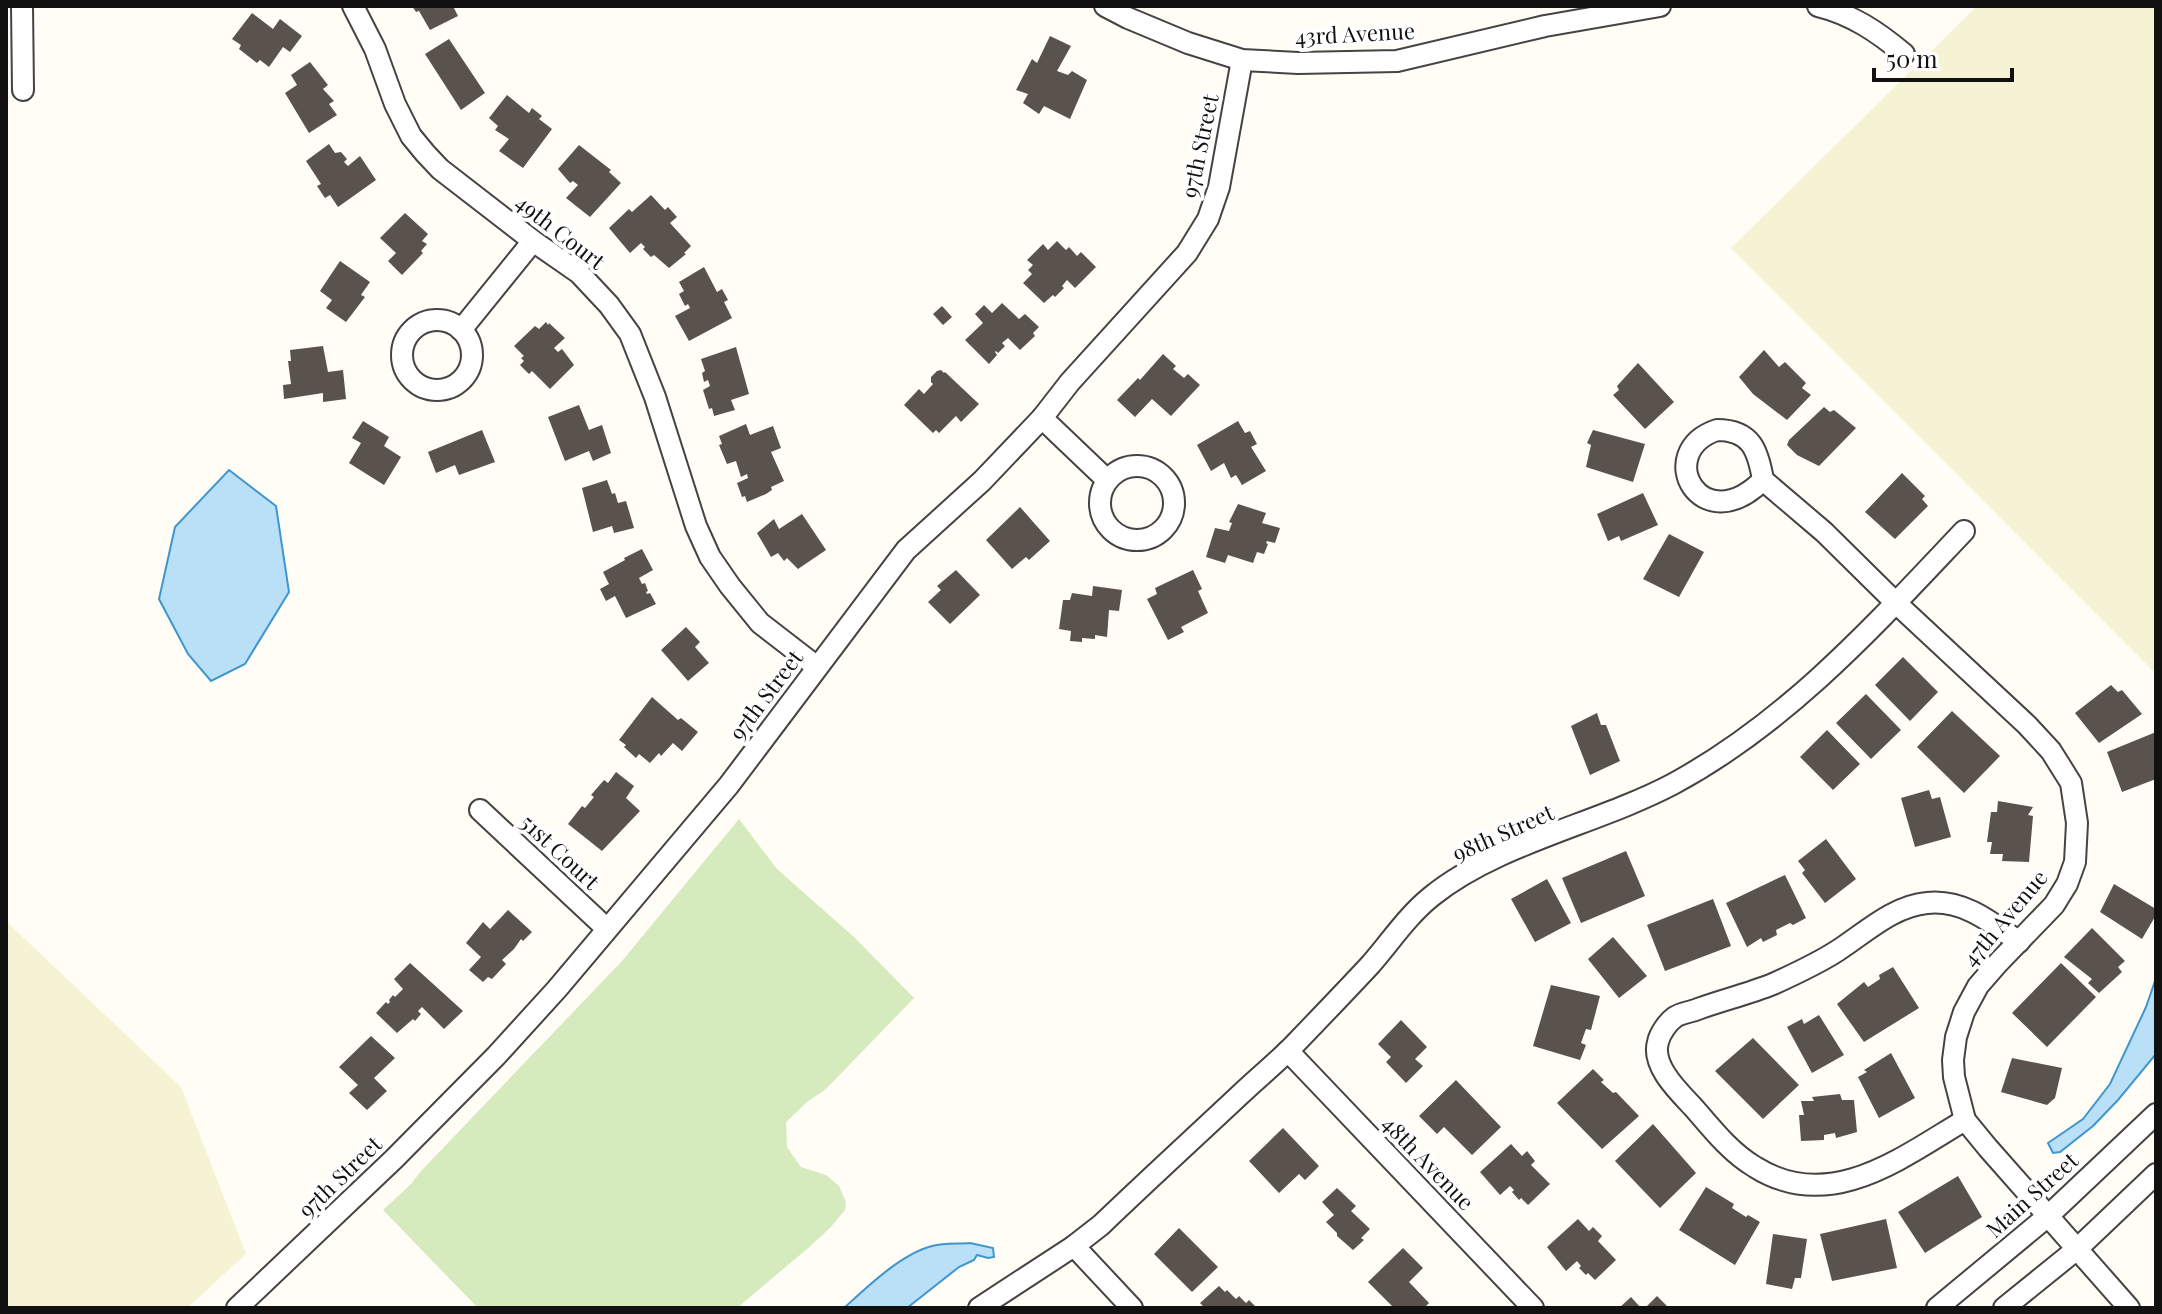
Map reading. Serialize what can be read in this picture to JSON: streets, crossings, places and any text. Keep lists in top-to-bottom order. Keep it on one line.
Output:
{"streets":{"street":["43rd Avenue","97th Street","49th Court","98th Street","51st Court","47th Avenue","48th Avenue","Main Street"]},"crossings":[["43rd Avenue","97th Street"],["97th Street","49th Court"],["97th Street","51st Court"],["98th Street","47th Avenue"],["98th Street","48th Avenue"],["47th Avenue","Main Street"]],"scale_bar":"50 m"}
